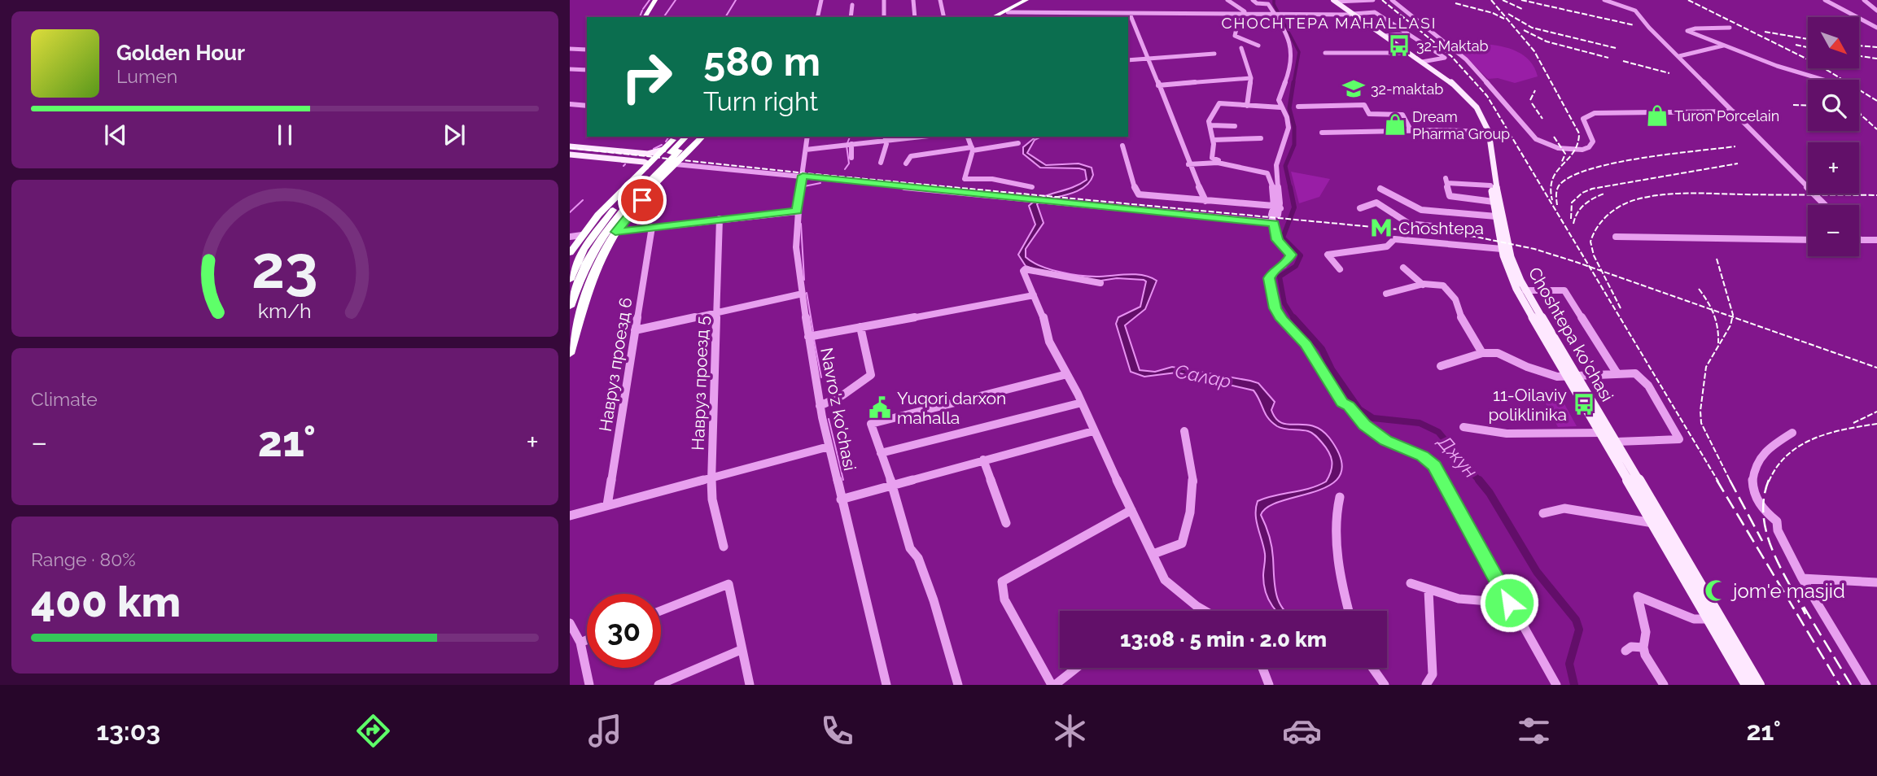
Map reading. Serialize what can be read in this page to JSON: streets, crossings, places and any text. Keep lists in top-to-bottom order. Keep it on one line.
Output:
{"streets":{"main road":["Choshtepa ko'chasi"],"street":["Навруз проезд 6","Навруз проезд 5","Navro'z ko'chasi"]},"districts":["CHOCHTEPA MAHALLASI"],"water":["Салар","Джун"],"places":{"bus stop":["32-Maktab","11-Oilaviy poliklinika"],"school or university":["32-maktab"],"shop":["Turon Porcelain","Dream Pharma Group"],"metro station":["Choshtepa"],"public building":["Yuqori darxon mahalla"],"mosque":["jom'e masjid"]},"north":"bottom right","page":{"map_buttons":["+","−"],"turn":["580 m","Turn right"],"song":["Golden Hour","Lumen"],"tile":["Climate",["Range · 80%","400 km"]],"heat":["−","21°","+"],"limit":"30","trip":"13:08 · 5 min · 2.0 km","tabs":["13:03","21°"],"gauge":["23","km/h"]}}
